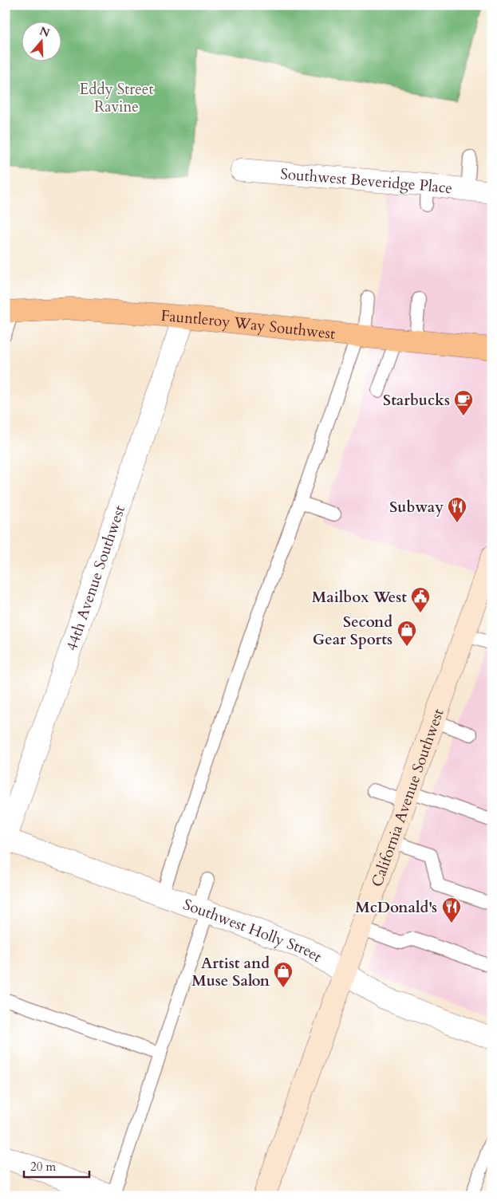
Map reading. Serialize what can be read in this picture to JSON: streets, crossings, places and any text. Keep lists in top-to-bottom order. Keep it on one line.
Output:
{"streets":{"main road":["Fauntleroy Way Southwest","California Avenue Southwest"],"street":["Southwest Beveridge Place","44th Avenue Southwest","Southwest Holly Street"]},"crossings":[["Fauntleroy Way Southwest","44th Avenue Southwest"],["44th Avenue Southwest","Southwest Holly Street"],["California Avenue Southwest","Southwest Holly Street"]],"parks":["Eddy Street Ravine"],"places":{"cafe":["Starbucks"],"restaurant":["Subway","McDonald's"],"public building":["Mailbox West"],"shop":["Second Gear Sports","Artist and Muse Salon"]},"scale_bar":"20 m","north":"top"}
